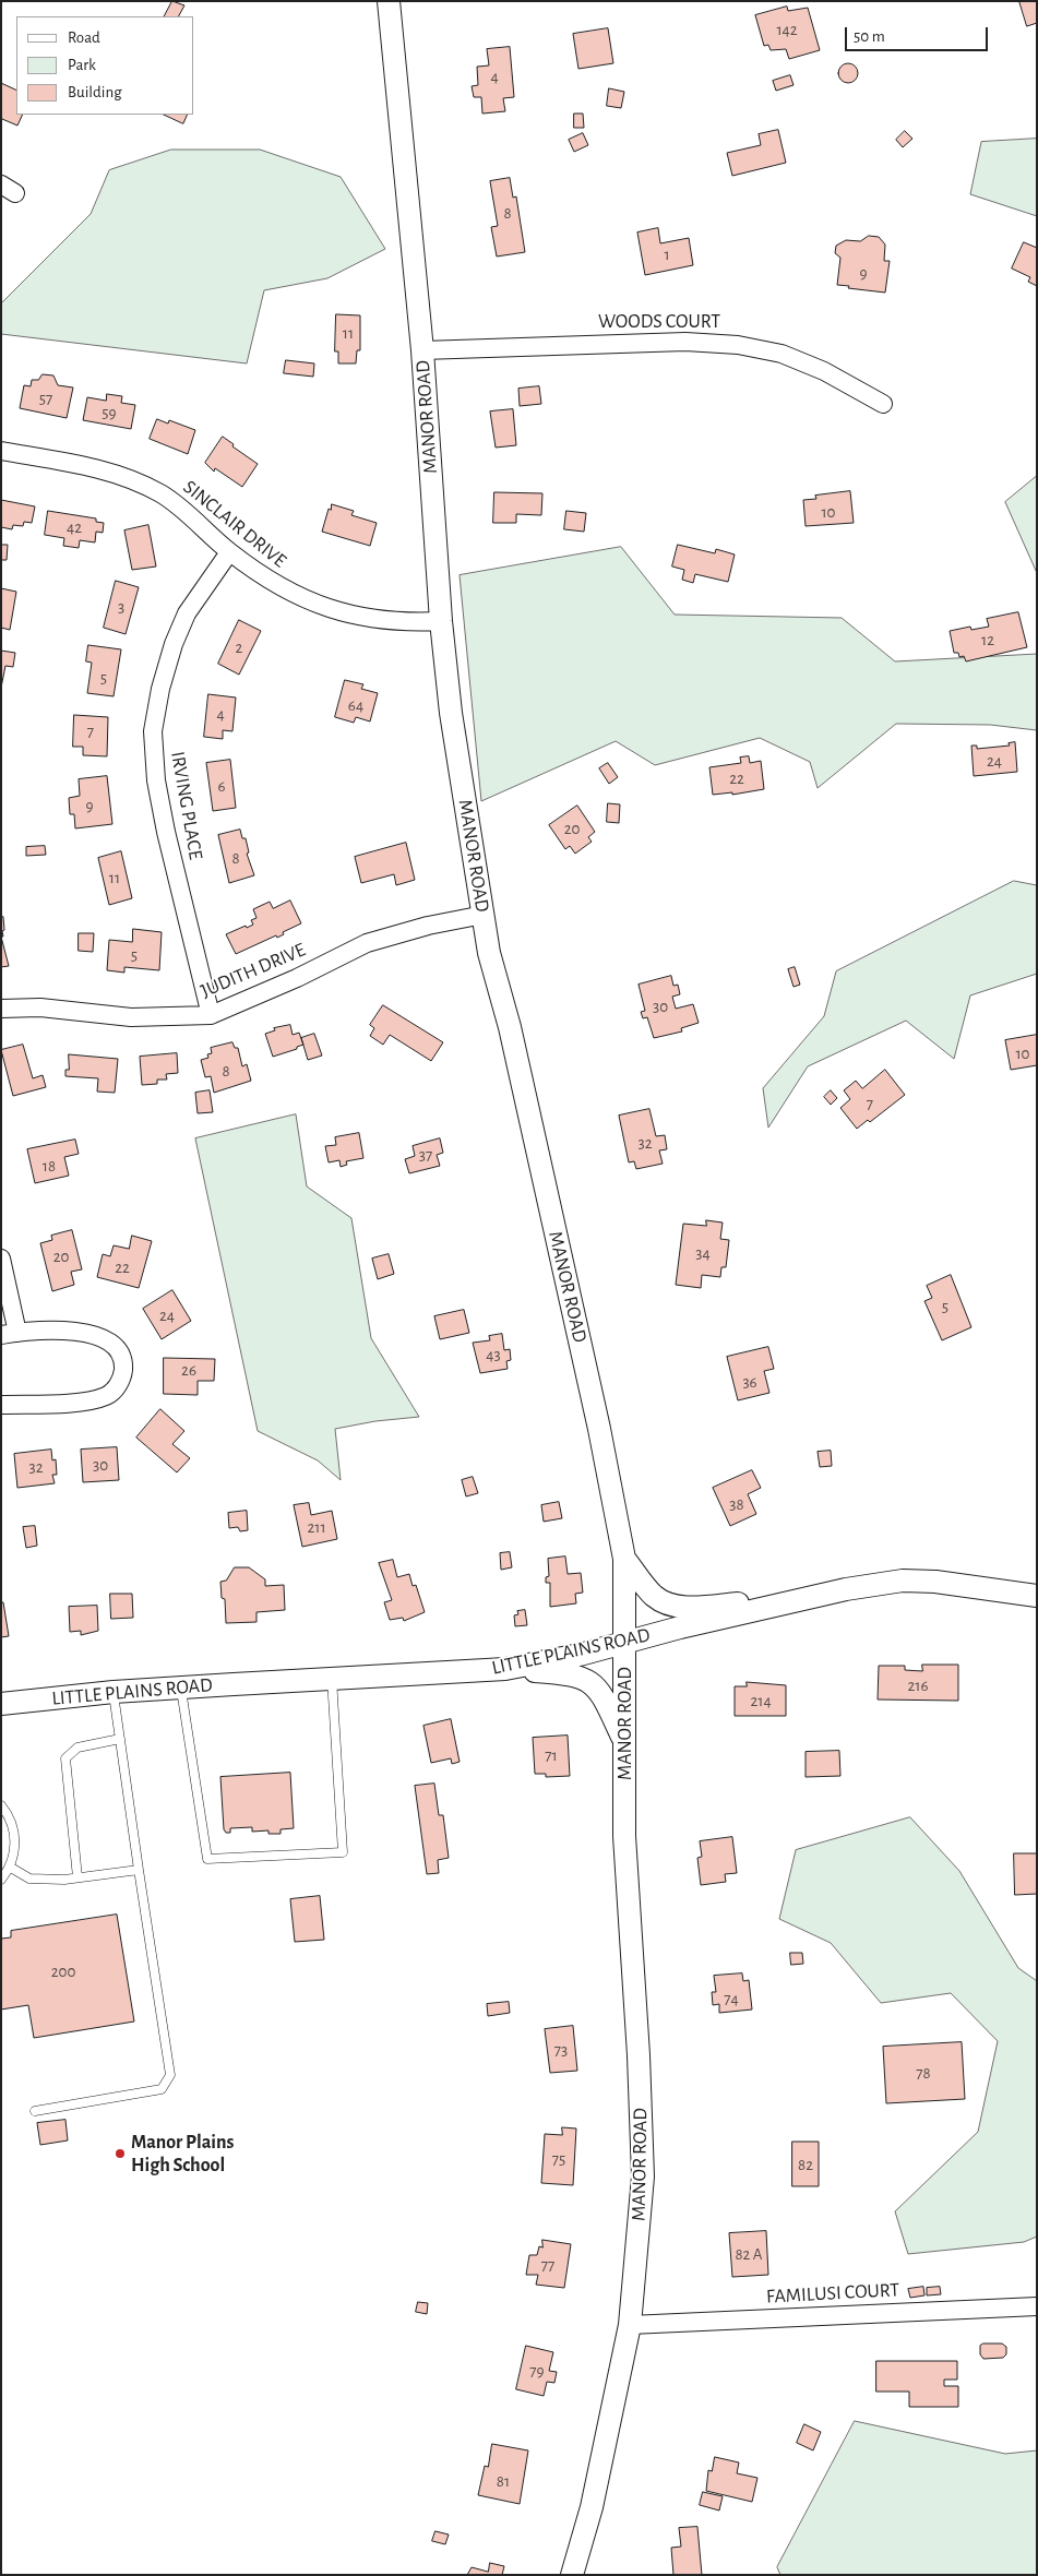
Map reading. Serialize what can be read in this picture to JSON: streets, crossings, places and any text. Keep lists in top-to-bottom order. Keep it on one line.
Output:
{"streets":{"street":["WOODS COURT","MANOR ROAD","SINCLAIR DRIVE","IRVING PLACE","JUDITH DRIVE","LITTLE PLAINS ROAD","FAMILUSI COURT"]},"crossings":[["WOODS COURT","MANOR ROAD"],["MANOR ROAD","SINCLAIR DRIVE"],["MANOR ROAD","JUDITH DRIVE"],["MANOR ROAD","LITTLE PLAINS ROAD"],["MANOR ROAD","FAMILUSI COURT"],["SINCLAIR DRIVE","IRVING PLACE"],["IRVING PLACE","JUDITH DRIVE"]],"places":["Manor Plains High School"],"house_numbers":["142","4","8","1","9","11","57","59","10","42","3","12","2","5","64","4","7","24","22","6","9","20","8","11","5","30","10","8","7","32","37","18","34","20","22","5","24","43","26","36","30","32","38","211","216","214","71","200","74","73","78","75","82","82 A","77","79","81"],"legend":["Road","Park","Building"],"scale_bar":"50 m"}
